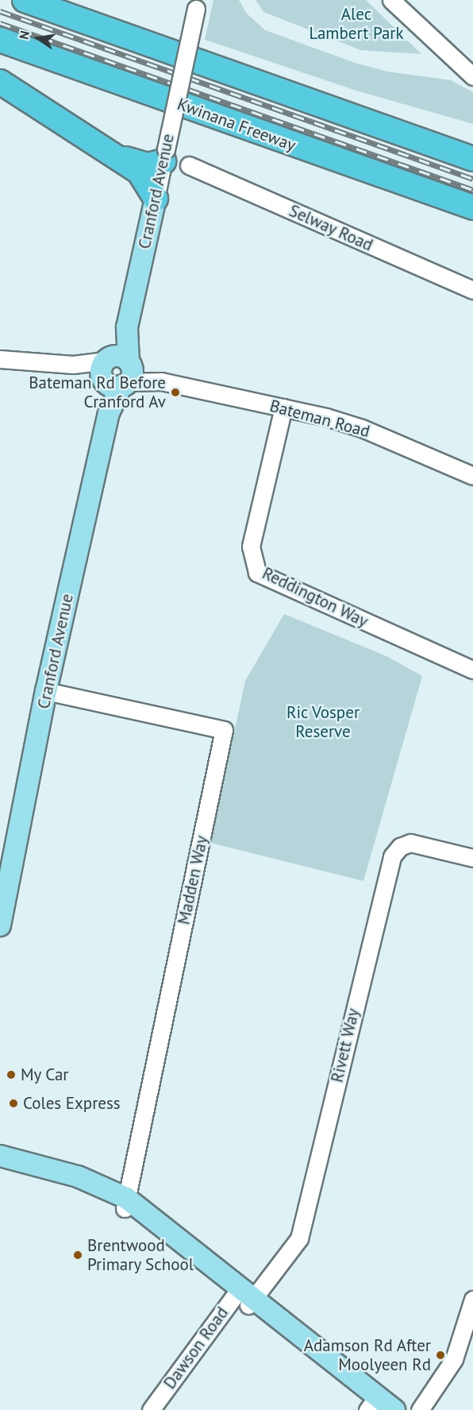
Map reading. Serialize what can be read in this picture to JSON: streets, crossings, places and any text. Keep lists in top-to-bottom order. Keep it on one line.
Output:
{"streets":{"highway":["Kwinana Freeway"],"main road":["Cranford Avenue"],"street":["Selway Road","Bateman Road","Reddington Way","Madden Way","Rivett Way","Dawson Road"]},"crossings":[["Cranford Avenue","Bateman Road"],["Cranford Avenue","Madden Way"],["Bateman Road","Reddington Way"],["Rivett Way","Dawson Road"]],"parks":["Alec Lambert Park","Ric Vosper Reserve"],"places":["Bateman Rd Before Cranford Av","My Car","Coles Express","Brentwood Primary School","Adamson Rd After Moolyeen Rd"],"north":"left"}
